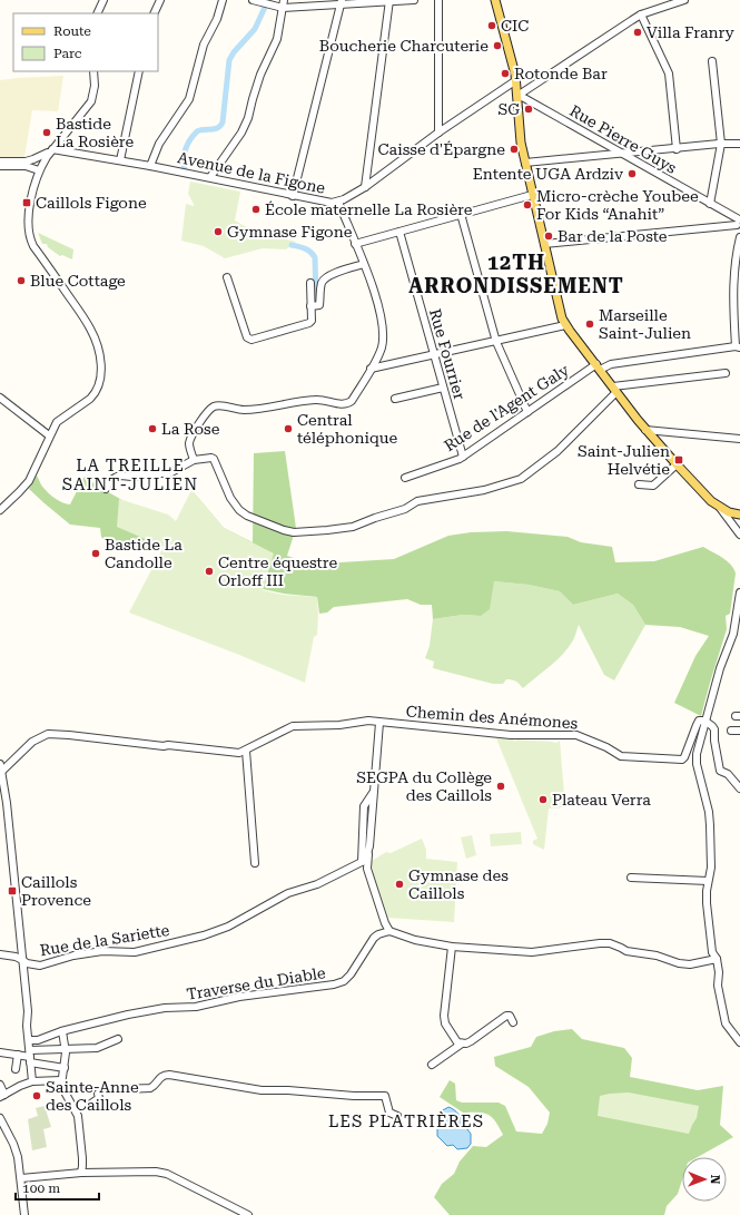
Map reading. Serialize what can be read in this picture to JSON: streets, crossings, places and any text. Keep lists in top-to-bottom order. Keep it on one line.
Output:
{"streets":{"street":["Rue Pierre Guys","Avenue de la Figone","Rue Fourrier","Rue de l'Agent Galy","Chemin des Anémones","Rue de la Sariette","Traverse du Diable"]},"crossings":[["Rue Fourrier","Rue de l'Agent Galy"]],"districts":["12TH ARRONDISSEMENT","LA TREILLE SAINT-JULIEN","LES PLATRIÈRES"],"places":{"other":["CIC","Villa Franry","Boucherie Charcuterie","Rotonde Bar","SG","Bastide La Rosière","Caisse d'Épargne","Entente UGA Ardziv","Micro-crèche Youbee For Kids “Anahit”","École maternelle La Rosière","Gymnase Figone","Bar de la Poste","Blue Cottage","Marseille Saint-Julien","La Rose","Central téléphonique","Bastide La Candolle","Centre équestre Orloff III","SEGPA du Collège des Caillols","Plateau Verra","Gymnase des Caillols","Sainte-Anne des Caillols"],"transit":["Caillols Figone","Saint-Julien Helvétie","Caillols Provence"]},"legend":["Route","Parc"],"scale_bar":"100 m","north":"right"}
